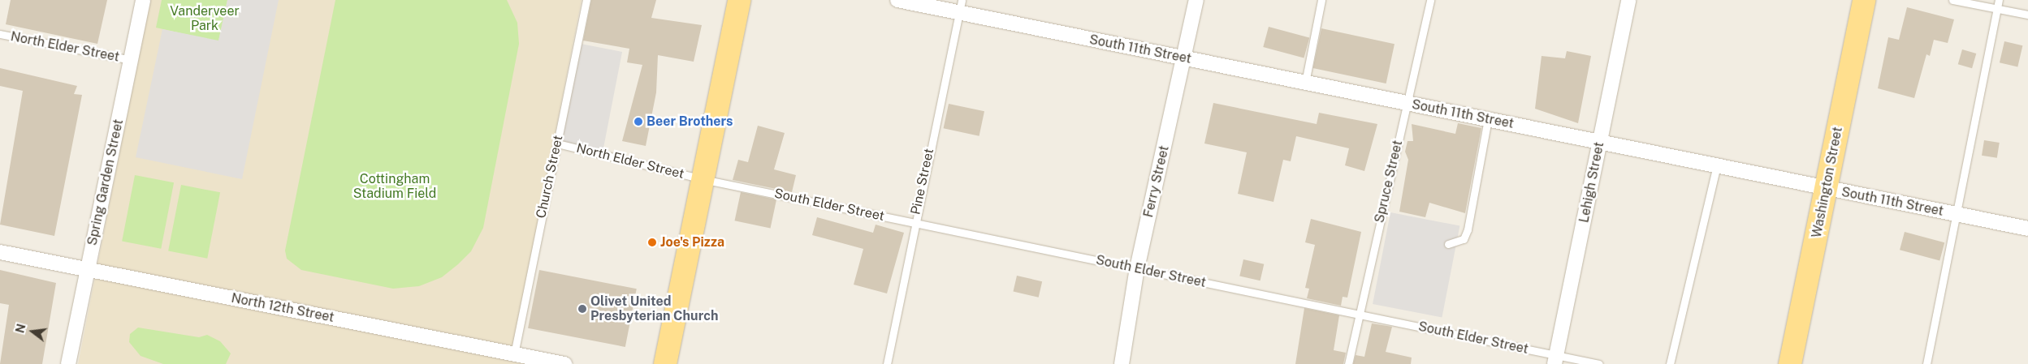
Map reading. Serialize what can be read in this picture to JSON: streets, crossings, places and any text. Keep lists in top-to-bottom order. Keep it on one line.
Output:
{"streets":{"main road":["Washington Street"],"street":["South 11th Street","Ferry Street","Spring Garden Street","Lehigh Street","North 12th Street"],"lane":["North Elder Street","Church Street","Pine Street","Spruce Street","South Elder Street"]},"crossings":[["North Elder Street","Church Street"],["North Elder Street","Spring Garden Street"],["North Elder Street","South Elder Street"],["South 11th Street","Pine Street"],["South 11th Street","Ferry Street"],["South 11th Street","Spruce Street"],["South 11th Street","Lehigh Street"],["South 11th Street","Washington Street"],["Church Street","North 12th Street"],["Pine Street","South Elder Street"],["Ferry Street","South Elder Street"],["Spruce Street","South Elder Street"],["Spring Garden Street","North 12th Street"],["Lehigh Street","South Elder Street"]],"parks":["Vanderveer Park","Cottingham Stadium Field"],"places":["Beer Brothers","Joe's Pizza","Olivet United Presbyterian Church"],"north":"left"}
